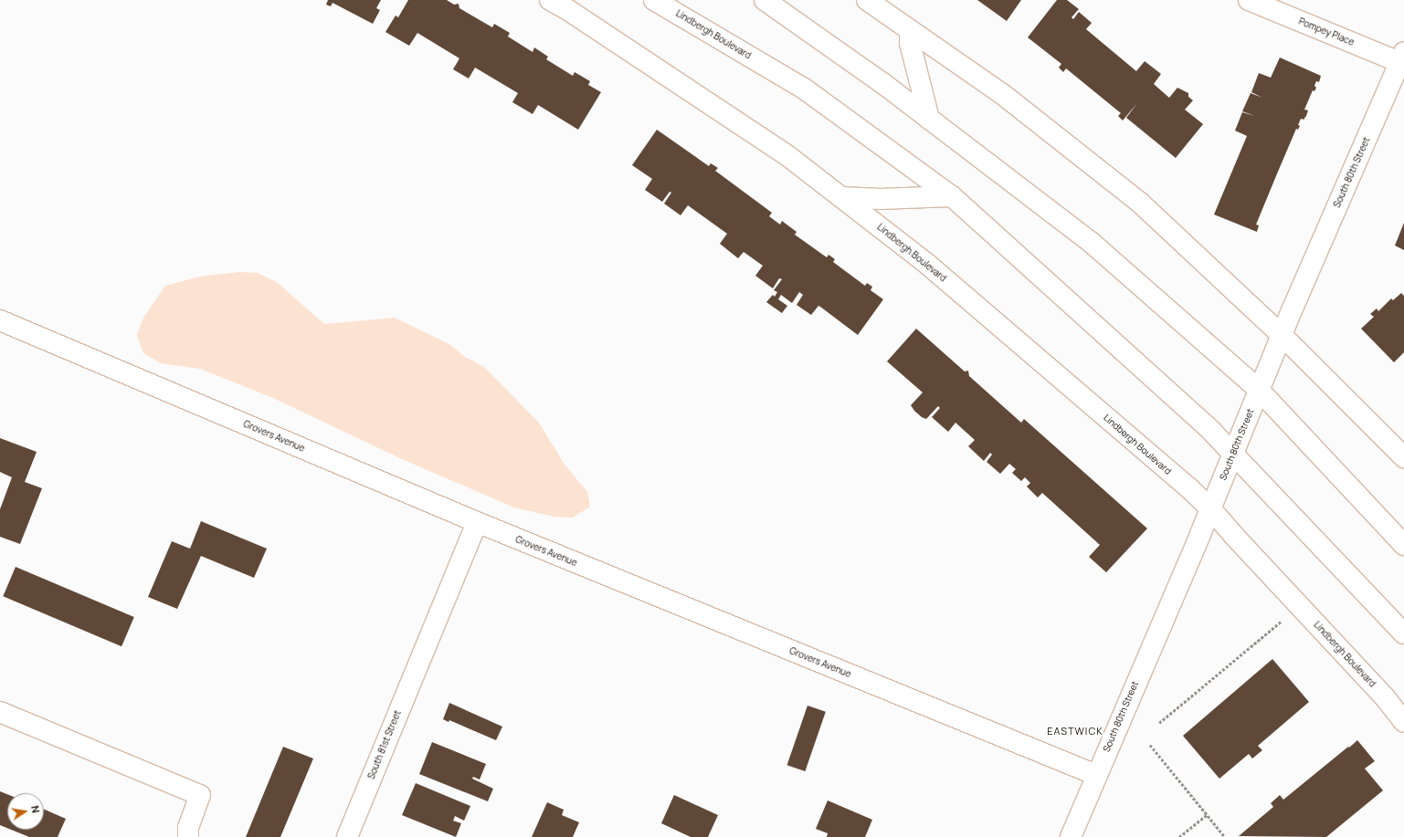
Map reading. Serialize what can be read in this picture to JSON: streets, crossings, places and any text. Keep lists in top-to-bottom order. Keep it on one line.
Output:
{"streets":{"street":["Pompey Place","Lindbergh Boulevard","South 80th Street","Grovers Avenue","South 81st Street"]},"crossings":[["Pompey Place","South 80th Street"],["Lindbergh Boulevard","South 80th Street"],["South 80th Street","Grovers Avenue"],["Grovers Avenue","South 81st Street"]],"districts":["EASTWICK"],"north":"right"}
